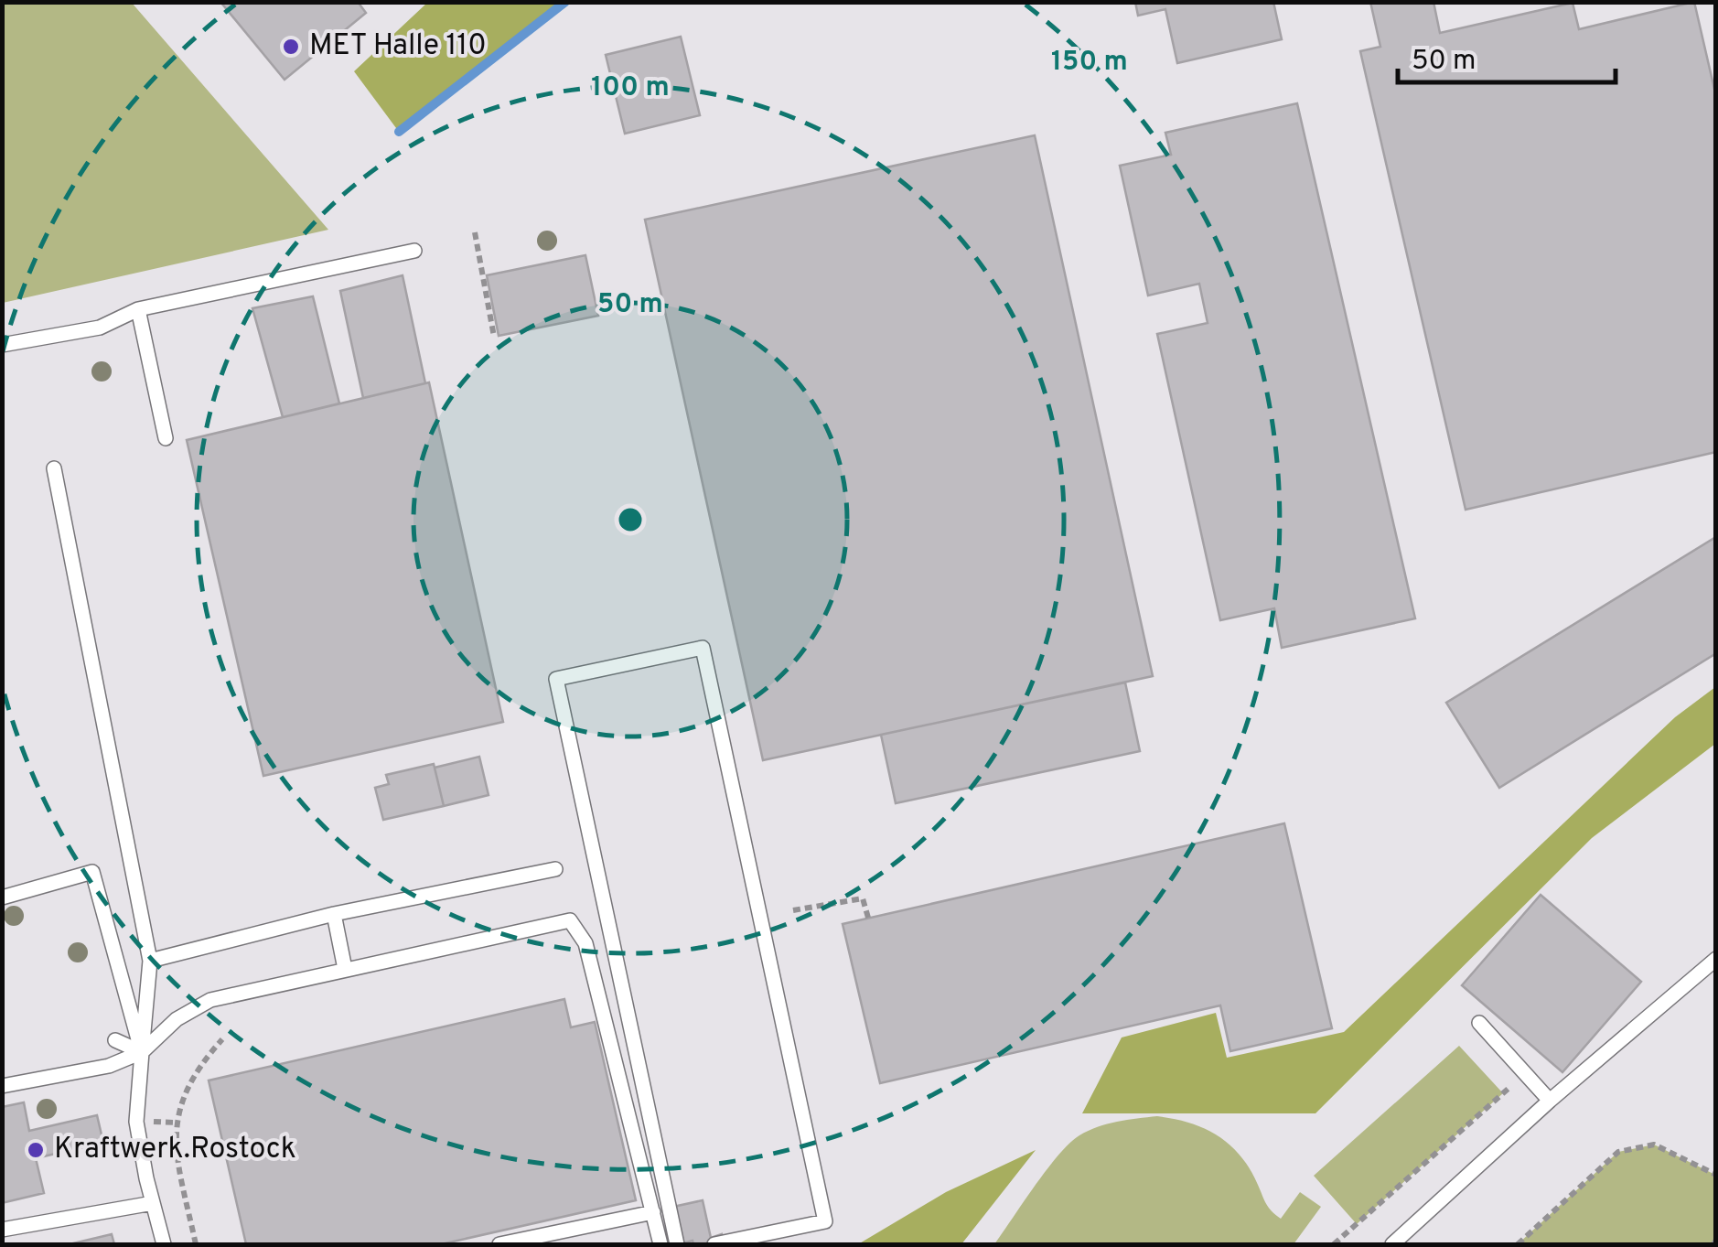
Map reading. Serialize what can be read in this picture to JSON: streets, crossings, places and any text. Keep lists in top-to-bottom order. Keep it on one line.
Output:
{"places":["MET Halle 110","Kraftwerk.Rostock"],"scale_bar":"50 m","rings":["150 m","100 m","50 m"]}
